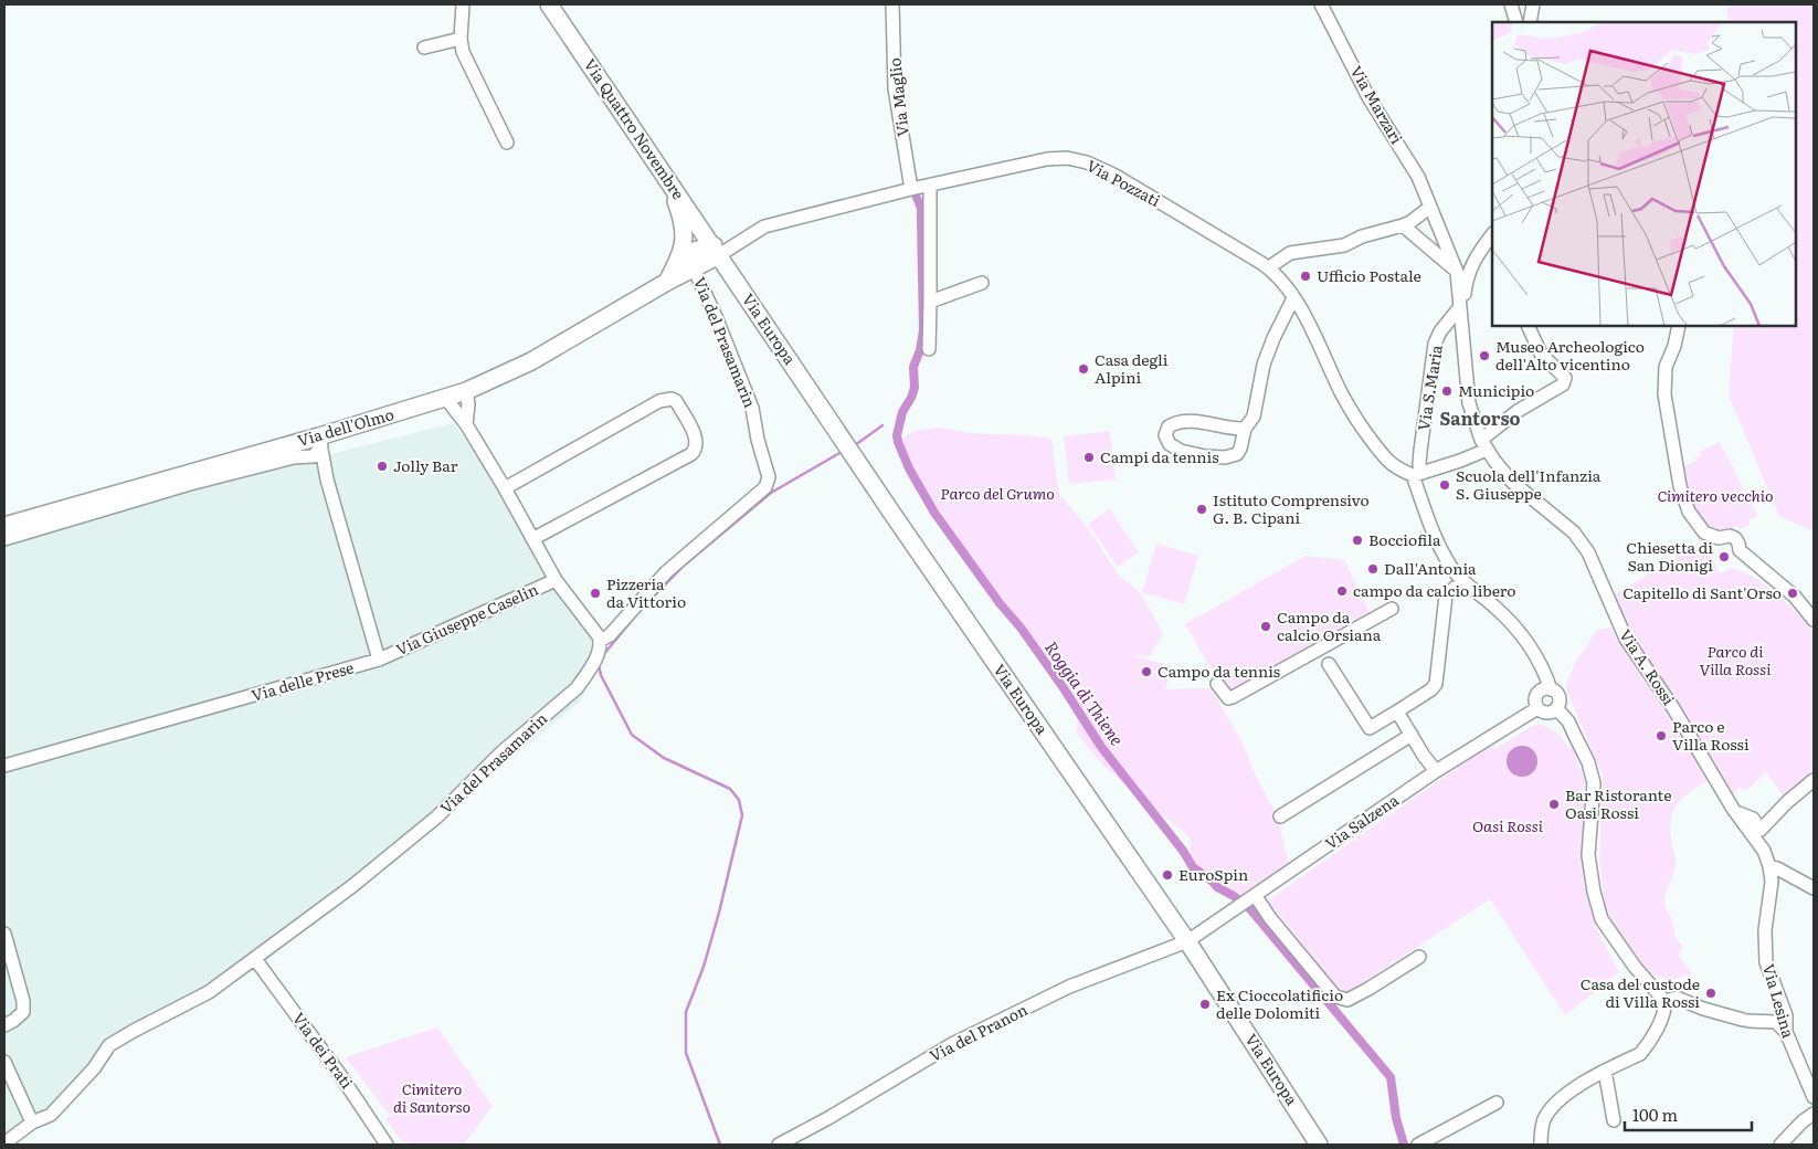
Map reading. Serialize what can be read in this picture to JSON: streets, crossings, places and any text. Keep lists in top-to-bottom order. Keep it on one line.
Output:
{"streets":{"main road":["Via Quattro Novembre","Via Europa","Via dell'Olmo"],"street":["Via Maglio","Via Marzari","Via Pozzati","Via del Prasamarin","Via S.Maria","Via Giuseppe Caselin","Via A. Rossi","Via delle Prese","Via Salzena","Via Lesina","Via del Pranon","Via dei Prati"]},"crossings":[["Via Maglio","Via Pozzati"],["Via Marzari","Via S.Maria"],["Via Marzari","Via A. Rossi"],["Via Quattro Novembre","Via Pozzati"],["Via Quattro Novembre","Via Europa"],["Via Quattro Novembre","Via dell'Olmo"],["Via Pozzati","Via Europa"],["Via Pozzati","Via S.Maria"],["Via Europa","Via Salzena"],["Via Europa","Via del Pranon"],["Via del Prasamarin","Via dell'Olmo"],["Via del Prasamarin","Via Giuseppe Caselin"],["Via del Prasamarin","Via dei Prati"],["Via dell'Olmo","Via Giuseppe Caselin"],["Via Giuseppe Caselin","Via delle Prese"],["Via A. Rossi","Via Lesina"],["Via Salzena","Via del Pranon"]],"districts":["Santorso"],"water":["Roggia di Thiene"],"parks":["Parco del Grumo","Cimitero vecchio","Parco di Villa Rossi","Oasi Rossi","Cimitero di Santorso"],"places":["Ufficio Postale","Museo Archeologico dell'Alto vicentino","Casa degli Alpini","Municipio","Campi da tennis","Jolly Bar","Scuola dell'Infanzia S. Giuseppe","Istituto Comprensivo G. B. Cipani","Bocciofila","Chiesetta di San Dionigi","Dall'Antonia","campo da calcio libero","Pizzeria da Vittorio","Capitello di Sant'Orso","Campo da calcio Orsiana","Campo da tennis","Parco e Villa Rossi","Bar Ristorante Oasi Rossi","EuroSpin","Casa del custode di Villa Rossi","Ex Cioccolatificio delle Dolomiti"],"scale_bar":"100 m"}
